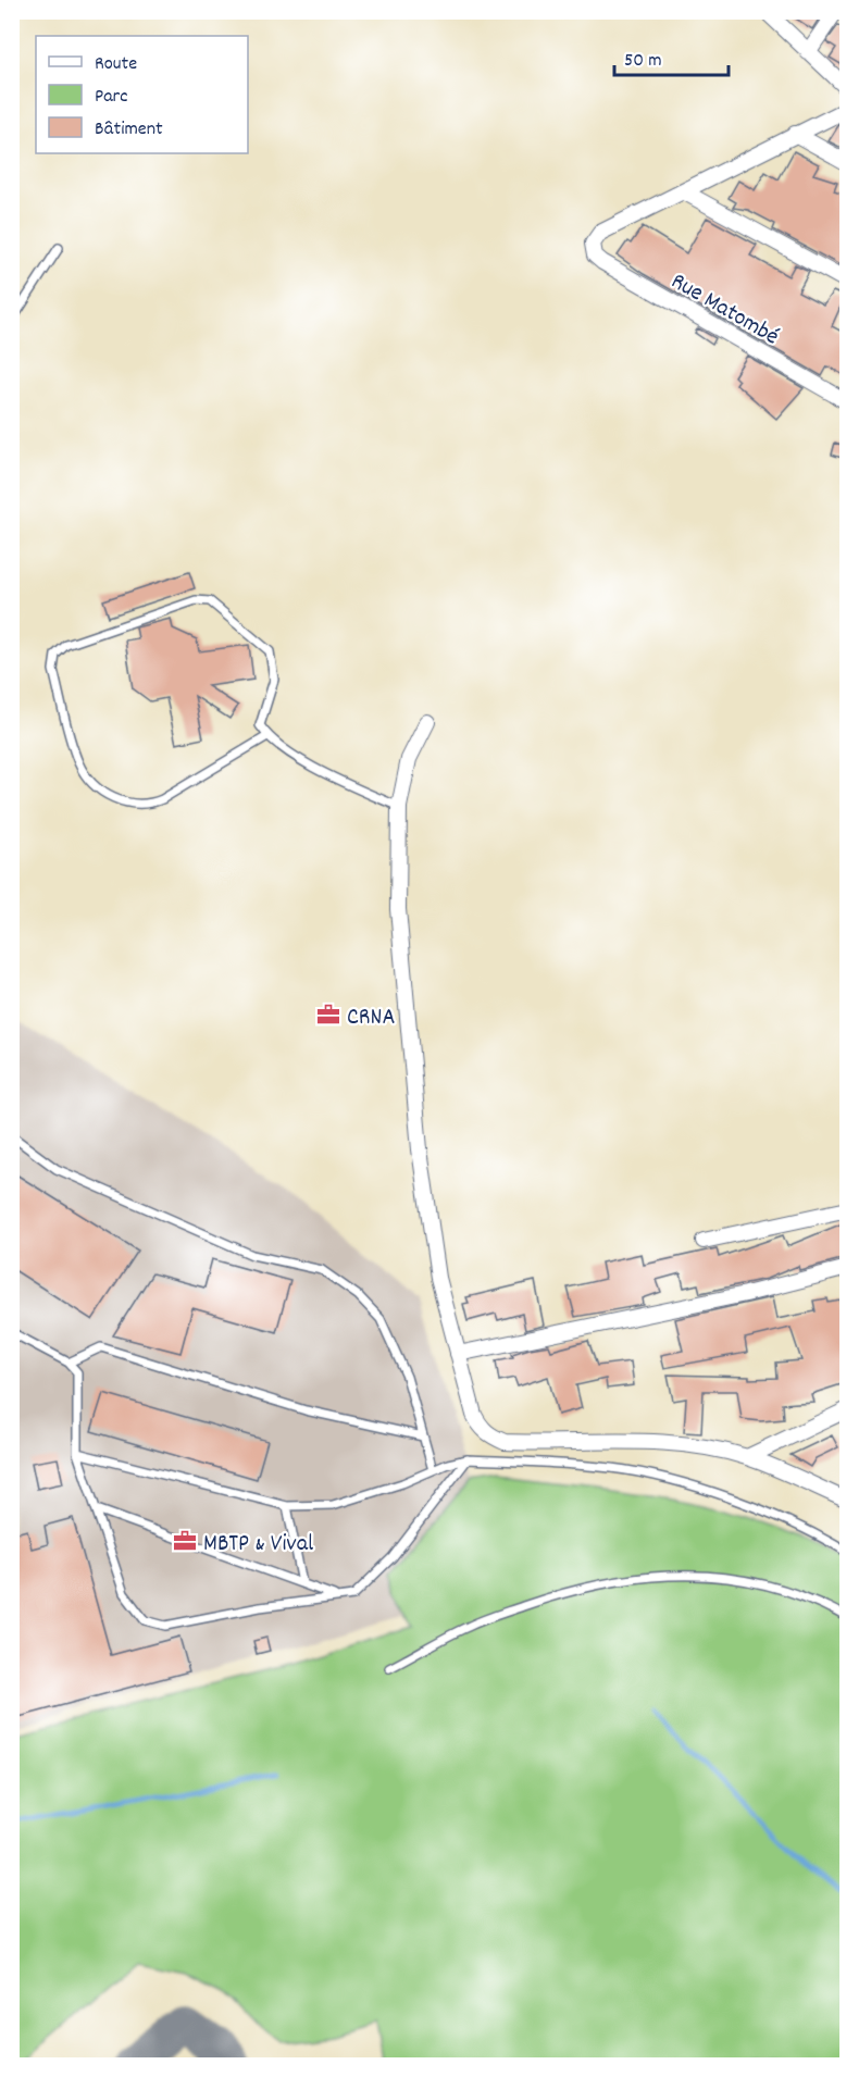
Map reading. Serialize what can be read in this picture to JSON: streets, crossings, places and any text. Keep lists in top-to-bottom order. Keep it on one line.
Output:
{"streets":{"street":["Rue Matombé"]},"places":{"office":["CRNA","MBTP & Vival"]},"legend":["Route","Parc","Bâtiment"],"scale_bar":"50 m"}
